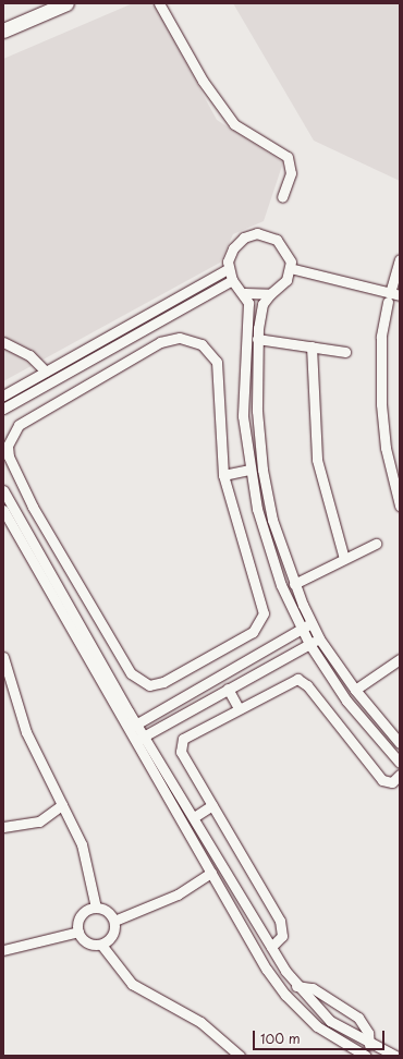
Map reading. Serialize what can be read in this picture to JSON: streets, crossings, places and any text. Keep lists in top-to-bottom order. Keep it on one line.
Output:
{"scale_bar":"100 m"}
